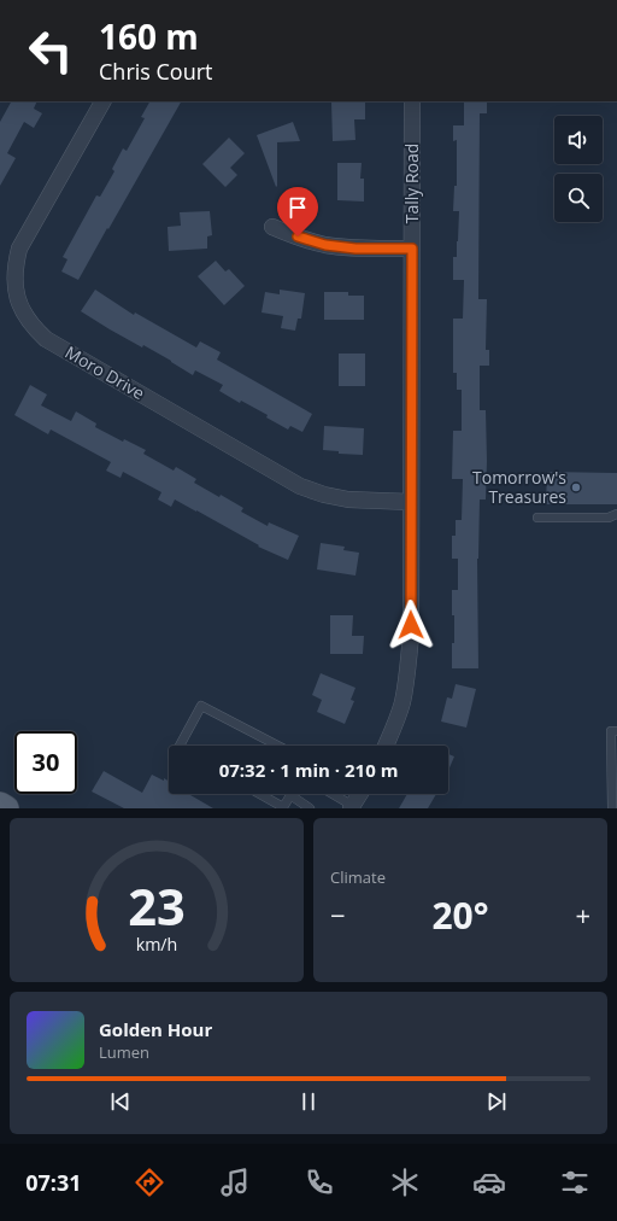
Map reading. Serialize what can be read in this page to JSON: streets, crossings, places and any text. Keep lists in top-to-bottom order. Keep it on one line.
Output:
{"streets":{"street":["Tally Road","Moro Drive"]},"crossings":[["Tally Road","Moro Drive"]],"places":["Tomorrow's Treasures"],"page":{"turn":["160 m","Chris Court"],"limit":"30","trip":"07:32 · 1 min · 210 m","tile":"Climate","heat":["−","20°","+"],"song":["Golden Hour","Lumen"],"tabs":"07:31","gauge":["23","km/h"]}}
